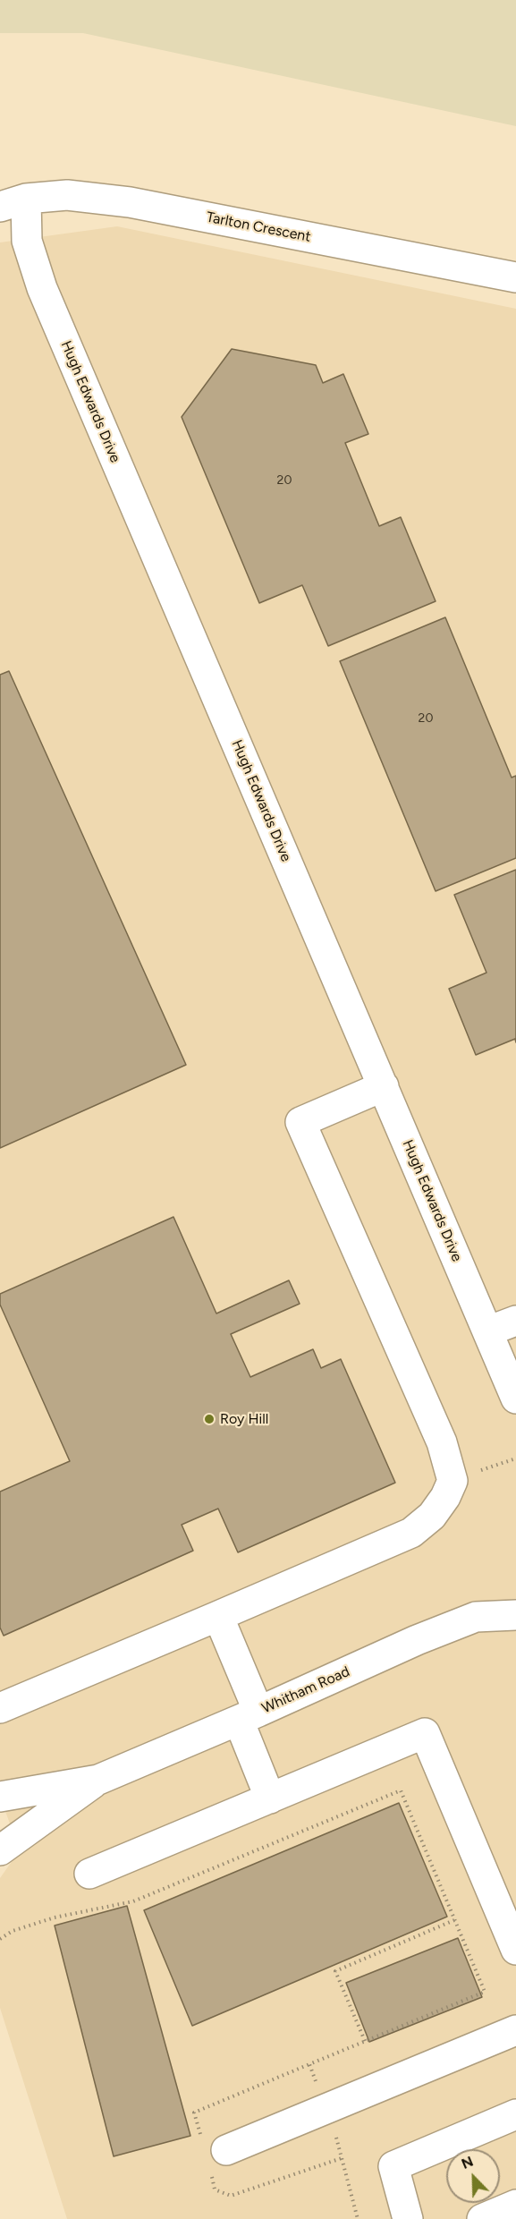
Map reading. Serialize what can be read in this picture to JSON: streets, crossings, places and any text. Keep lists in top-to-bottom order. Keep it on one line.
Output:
{"streets":{"street":["Tarlton Crescent","Hugh Edwards Drive","Whitham Road"]},"crossings":[["Tarlton Crescent","Hugh Edwards Drive"]],"places":["Roy Hill"],"house_numbers":["20","20"],"north":"top left"}
